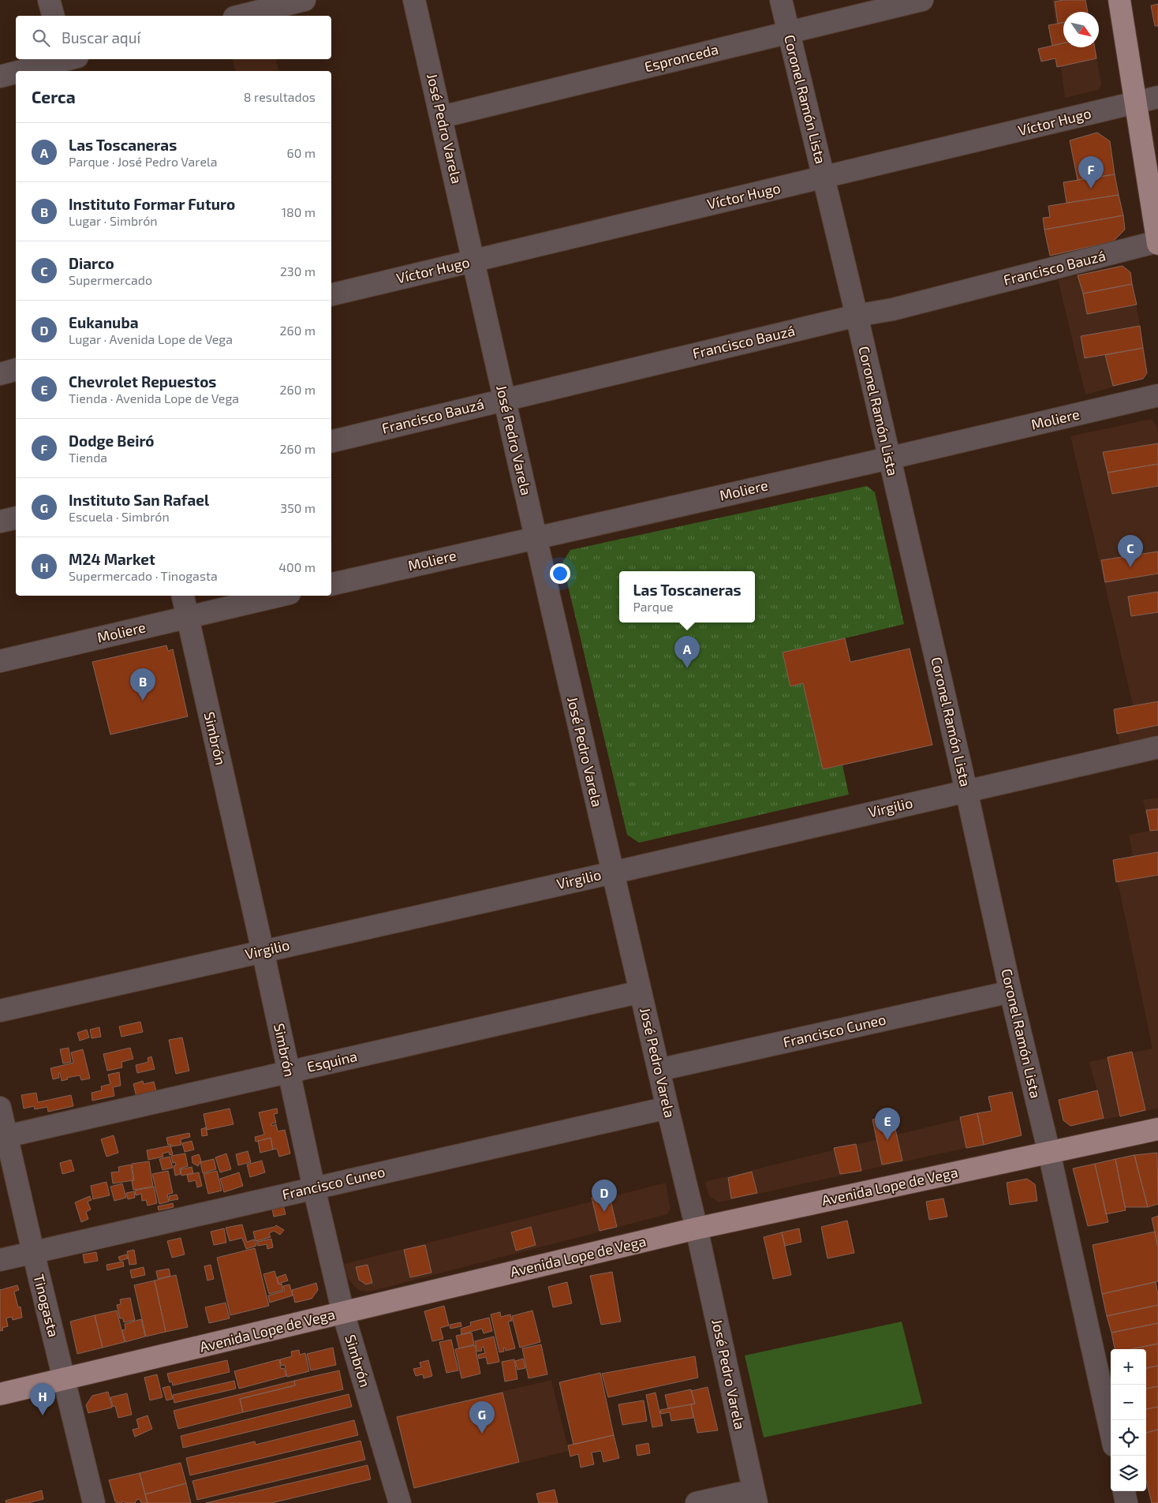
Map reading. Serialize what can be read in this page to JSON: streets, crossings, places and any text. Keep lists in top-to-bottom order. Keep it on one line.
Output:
{"streets":{"main road":["Avenida Lope de Vega"],"street":["Espronceda","Coronel Ramón Lista","Víctor Hugo","José Pedro Varela","Francisco Bauzá","Moliere","Simbrón","Virgilio","Francisco Cuneo","Esquina","Tinogasta"]},"crossings":[["Espronceda","Coronel Ramón Lista"],["Espronceda","José Pedro Varela"],["Coronel Ramón Lista","Víctor Hugo"],["Coronel Ramón Lista","Francisco Bauzá"],["Coronel Ramón Lista","Moliere"],["Coronel Ramón Lista","Virgilio"],["Coronel Ramón Lista","Francisco Cuneo"],["Coronel Ramón Lista","Avenida Lope de Vega"],["Víctor Hugo","José Pedro Varela"],["José Pedro Varela","Francisco Bauzá"],["José Pedro Varela","Moliere"],["José Pedro Varela","Virgilio"],["José Pedro Varela","Francisco Cuneo"],["José Pedro Varela","Esquina"],["José Pedro Varela","Avenida Lope de Vega"],["Moliere","Simbrón"],["Simbrón","Virgilio"],["Simbrón","Francisco Cuneo"],["Simbrón","Esquina"],["Simbrón","Avenida Lope de Vega"],["Francisco Cuneo","Tinogasta"],["Esquina","Tinogasta"],["Avenida Lope de Vega","Tinogasta"]],"north":"bottom right","page":{"search":"Buscar aquí","heading":["Cerca","8 resultados"],"list":[{"mark":"A","name":"Las Toscaneras","note":"Parque · José Pedro Varela","value":"60 m"},{"mark":"B","name":"Instituto Formar Futuro","note":"Lugar · Simbrón","value":"180 m"},{"mark":"C","name":"Diarco","note":"Supermercado","value":"230 m"},{"mark":"D","name":"Eukanuba","note":"Lugar · Avenida Lope de Vega","value":"260 m"},{"mark":"E","name":"Chevrolet Repuestos","note":"Tienda · Avenida Lope de Vega","value":"260 m"},{"mark":"F","name":"Dodge Beiró","note":"Tienda","value":"260 m"},{"mark":"G","name":"Instituto San Rafael","note":"Escuela · Simbrón","value":"350 m"},{"mark":"H","name":"M24 Market","note":"Supermercado · Tinogasta","value":"400 m"}],"pins":["F","C","A","B","E","D","H","G"],"popup":["Las Toscaneras","Parque"],"map_buttons":["+","−"]}}
